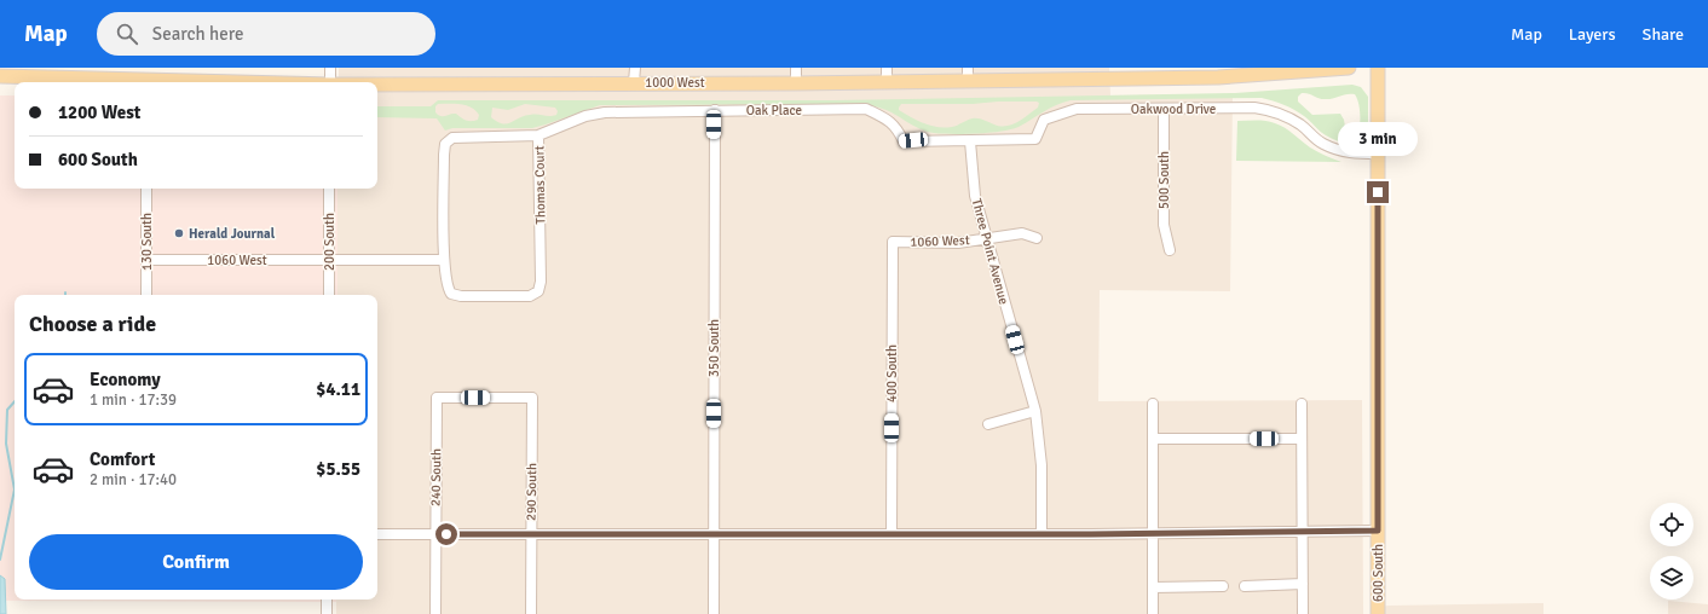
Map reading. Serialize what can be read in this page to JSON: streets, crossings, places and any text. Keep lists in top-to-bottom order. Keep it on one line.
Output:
{"streets":{"main road":["1000 West","600 South"],"street":["Oakwood Drive","Oak Place","500 South","Thomas Court","1060 West","130 South","200 South","Three Point Avenue","350 South","400 South","240 South","290 South"]},"crossings":[["Oakwood Drive","Oak Place"],["Oakwood Drive","500 South"],["Oakwood Drive","Three Point Avenue"],["Oakwood Drive","600 South"],["Oak Place","Thomas Court"],["Oak Place","Three Point Avenue"],["Oak Place","350 South"],["1060 West","130 South"],["1060 West","200 South"],["1060 West","Three Point Avenue"],["1060 West","400 South"],["240 South","290 South"]],"places":["Herald Journal"],"page":{"header":"Map","search":"Search here","nav":["Map","Layers","Share"],"banner":["1200 West","600 South"],"bubble":"3 min","heading":"Choose a ride","list":[{"name":"Economy","note":"1 min · 17:39","value":"$4.11"},{"name":"Comfort","note":"2 min · 17:40","value":"$5.55"}],"buttons":"Confirm"}}
